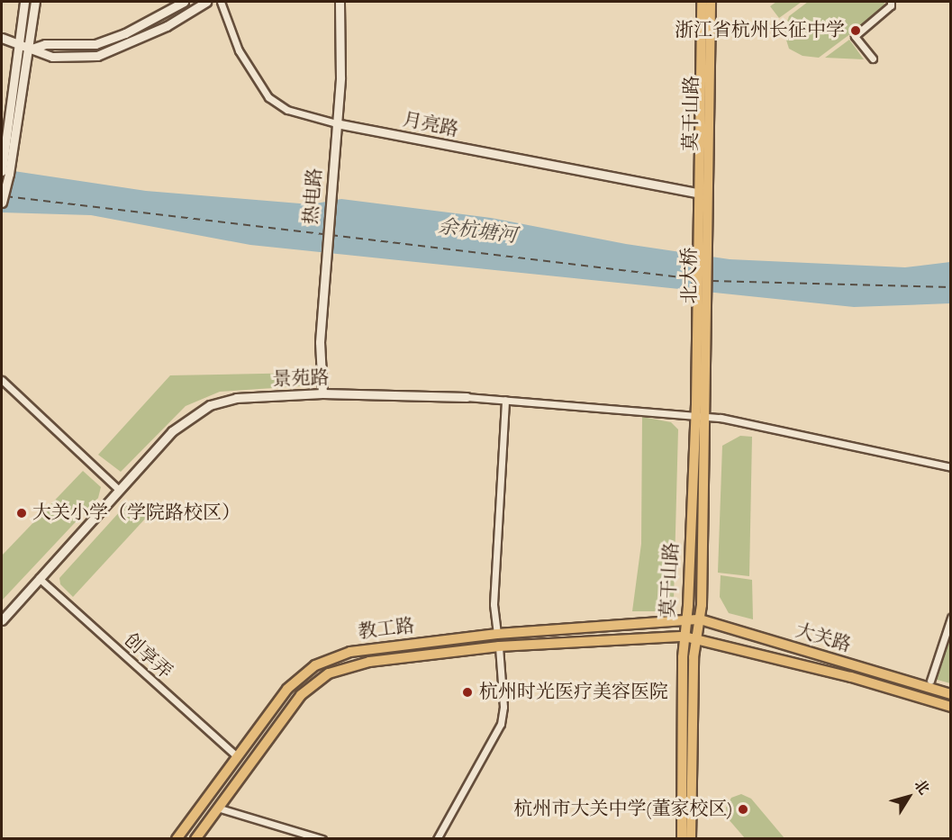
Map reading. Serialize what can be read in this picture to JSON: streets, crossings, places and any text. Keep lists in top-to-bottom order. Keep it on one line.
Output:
{"streets":{"main road":["莫干山路","北大桥","教工路","大关路"],"street":["月亮路","热电路","景苑路","创享弄"]},"crossings":[["莫干山路","月亮路"],["莫干山路","北大桥"],["莫干山路","景苑路"],["莫干山路","教工路"],["莫干山路","大关路"],["月亮路","热电路"],["热电路","景苑路"],["景苑路","创享弄"],["教工路","大关路"],["教工路","创享弄"]],"water":["余杭塘河"],"places":["浙江省杭州长征中学","大关小学（学院路校区）","杭州时光医疗美容医院","杭州市大关中学(董家校区)"],"north":"top right"}
